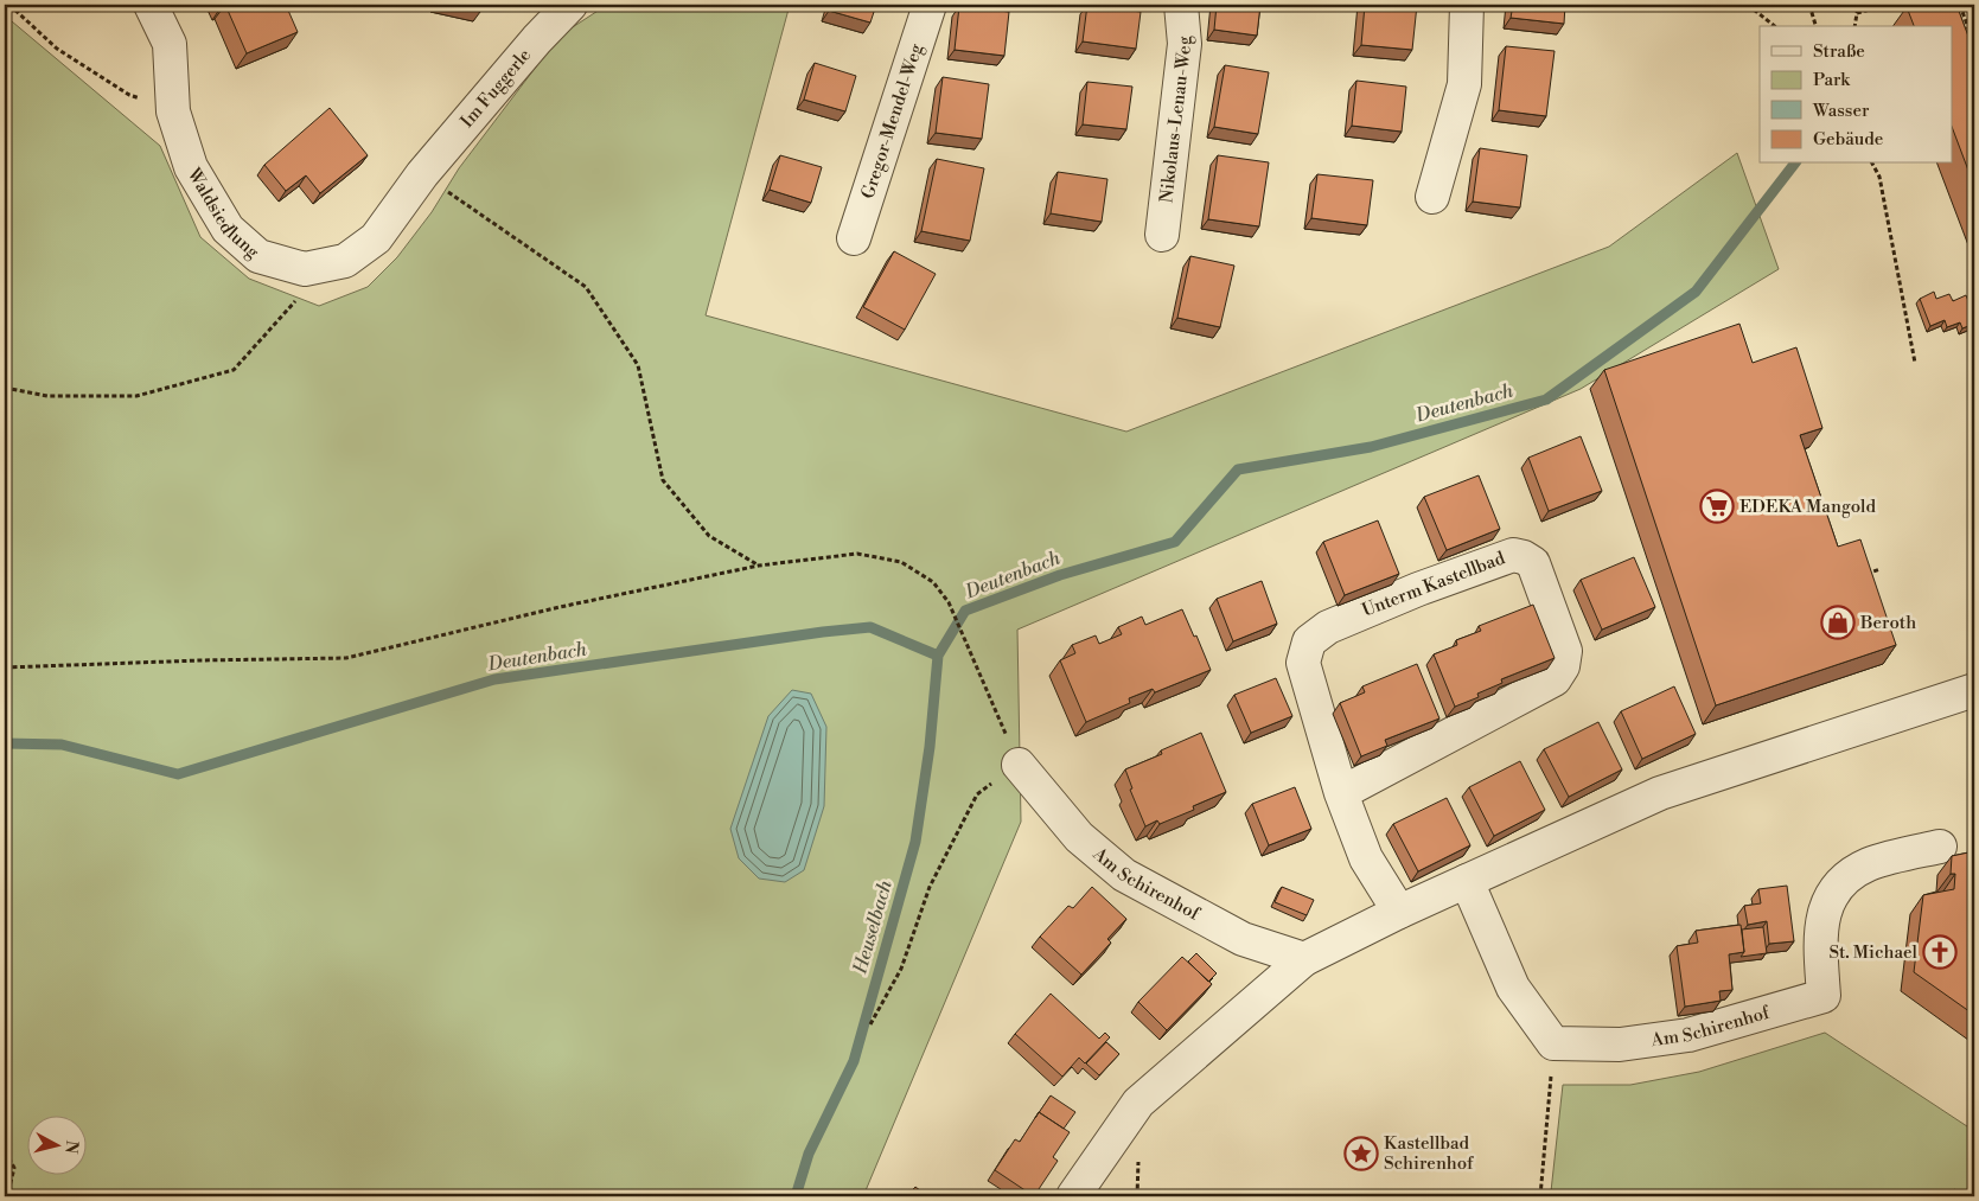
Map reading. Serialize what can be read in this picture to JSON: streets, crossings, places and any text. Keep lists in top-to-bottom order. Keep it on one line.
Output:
{"streets":{"street":["Im Fuggerle","Nikolaus-Lenau-Weg","Gregor-Mendel-Weg","Waldsiedlung","Unterm Kastellbad","Am Schirenhof"]},"crossings":[["Im Fuggerle","Waldsiedlung"]],"water":["Deutenbach","Heuselbach"],"places":{"supermarket":["EDEKA Mangold"],"shop":["Beroth"],"church":["St. Michael"],"place":["Kastellbad Schirenhof"]},"legend":["Straße","Park","Wasser","Gebäude"],"north":"right"}
